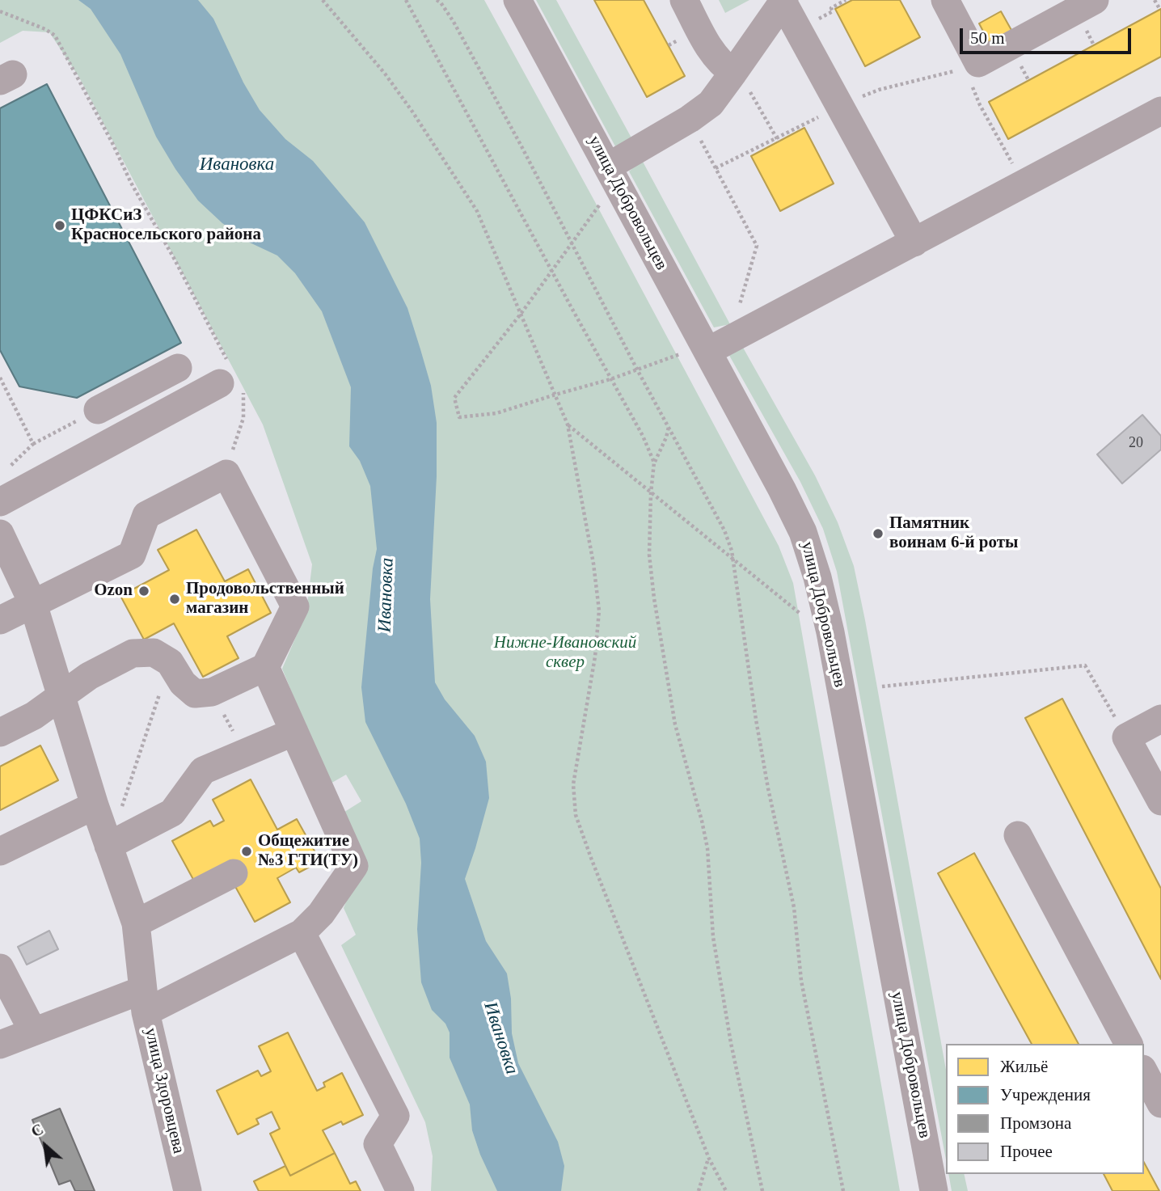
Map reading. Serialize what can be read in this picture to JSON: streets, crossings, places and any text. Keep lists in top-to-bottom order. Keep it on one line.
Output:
{"streets":{"street":["улица Добровольцев","улица Здоровцева"]},"water":["Ивановка"],"parks":["Нижне-Ивановский сквер"],"places":["ЦФКСиЗ Красносельского района","Памятник воинам 6-й роты","Ozon","Продовольственный магазин","Общежитие №3 ГТИ(ТУ)"],"house_numbers":["20"],"legend":["Жильё","Учреждения","Промзона","Прочее"],"scale_bar":"50 m","north":"top left"}
